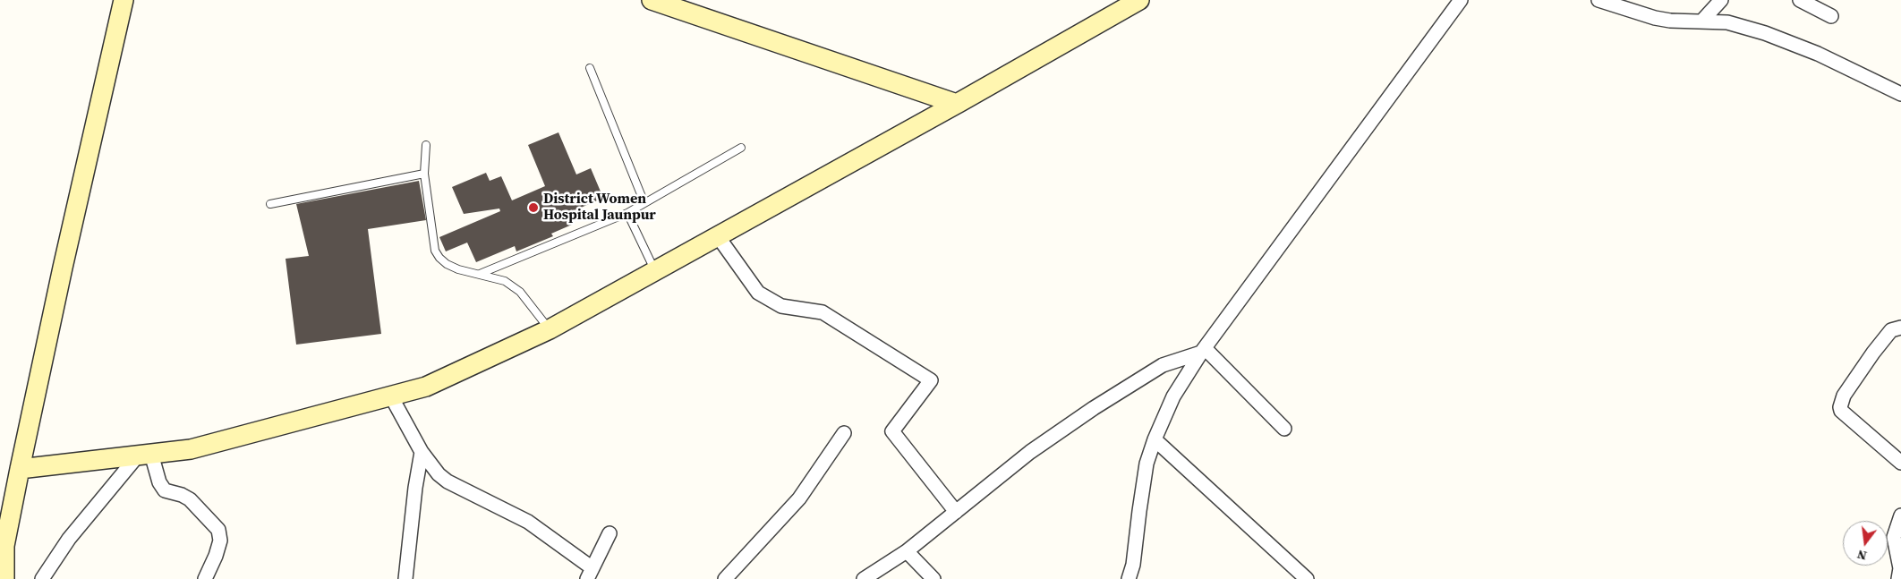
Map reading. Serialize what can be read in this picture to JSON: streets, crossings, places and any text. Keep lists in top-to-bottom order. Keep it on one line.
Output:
{"places":["District Women Hospital Jaunpur"],"north":"bottom"}
